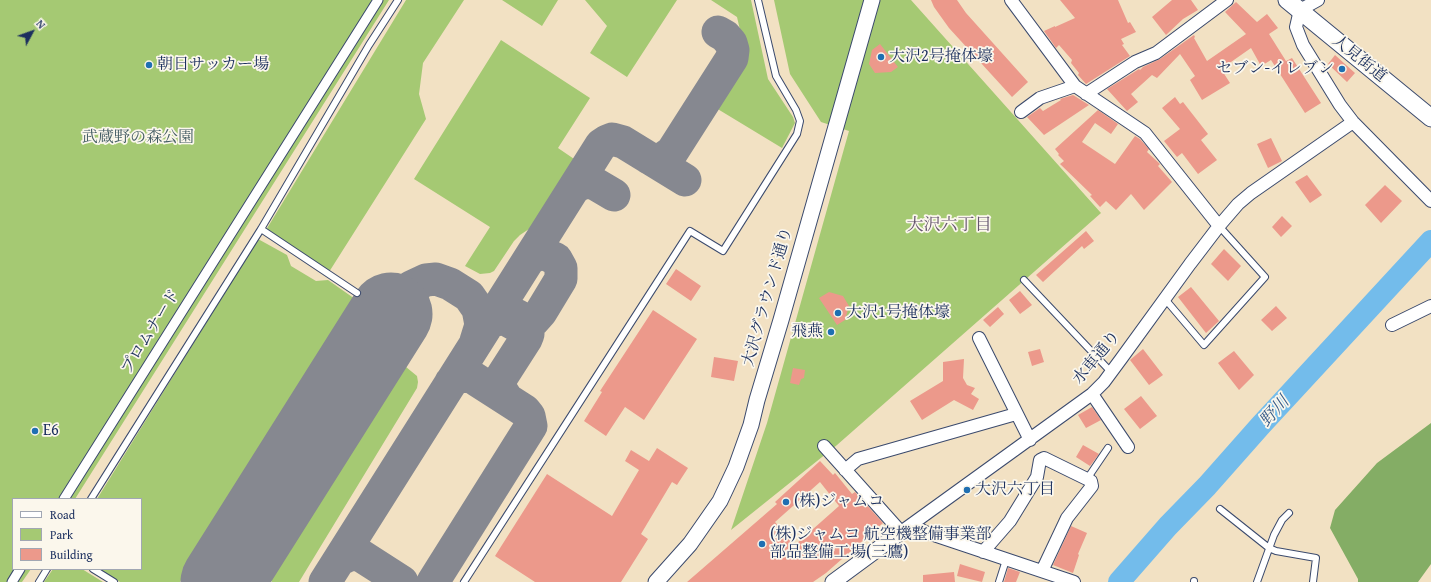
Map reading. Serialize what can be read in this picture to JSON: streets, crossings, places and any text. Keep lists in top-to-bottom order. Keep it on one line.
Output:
{"streets":{"main road":["人見街道"],"street":["大沢グラウンド通り","プロムナード","水車通り"]},"districts":["大沢六丁目"],"water":["野川"],"parks":["武蔵野の森公園"],"places":["大沢2号掩体壕","朝日サッカー場","セブン-イレブン","大沢1号掩体壕","飛燕","E6","大沢六丁目","(株)ジャムコ","(株)ジャムコ 航空機整備事業部 部品整備工場(三鷹)"],"legend":["Road","Park","Building"],"north":"top right"}
